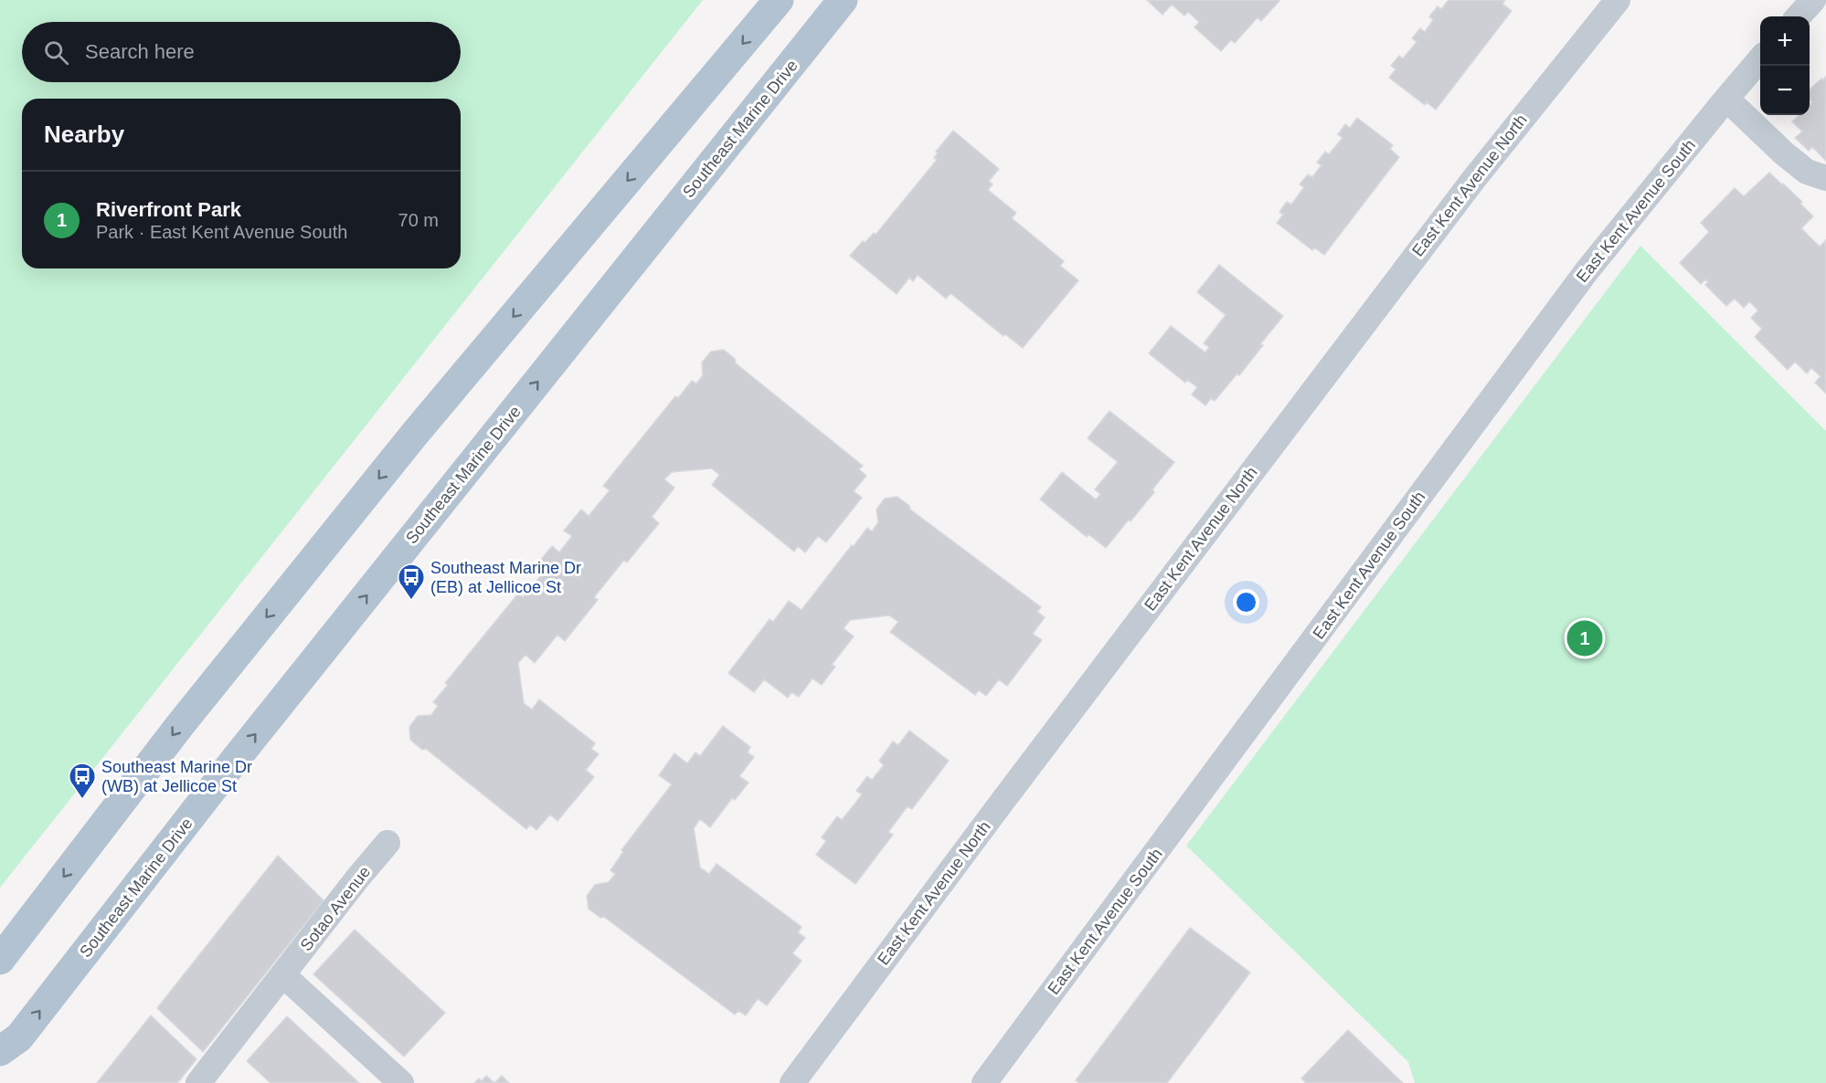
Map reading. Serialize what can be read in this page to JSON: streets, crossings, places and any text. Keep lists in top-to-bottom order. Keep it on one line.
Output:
{"streets":{"main road":["Southeast Marine Drive"],"street":["East Kent Avenue North","East Kent Avenue South","Sotao Avenue"]},"places":{"bus stop":["Southeast Marine Dr (EB) at Jellicoe St","Southeast Marine Dr (WB) at Jellicoe St"]},"page":{"map_buttons":["+","−"],"search":"Search here","heading":"Nearby","list":[{"mark":"1","name":"Riverfront Park","note":"Park · East Kent Avenue South","value":"70 m"}],"pins":"1"}}
